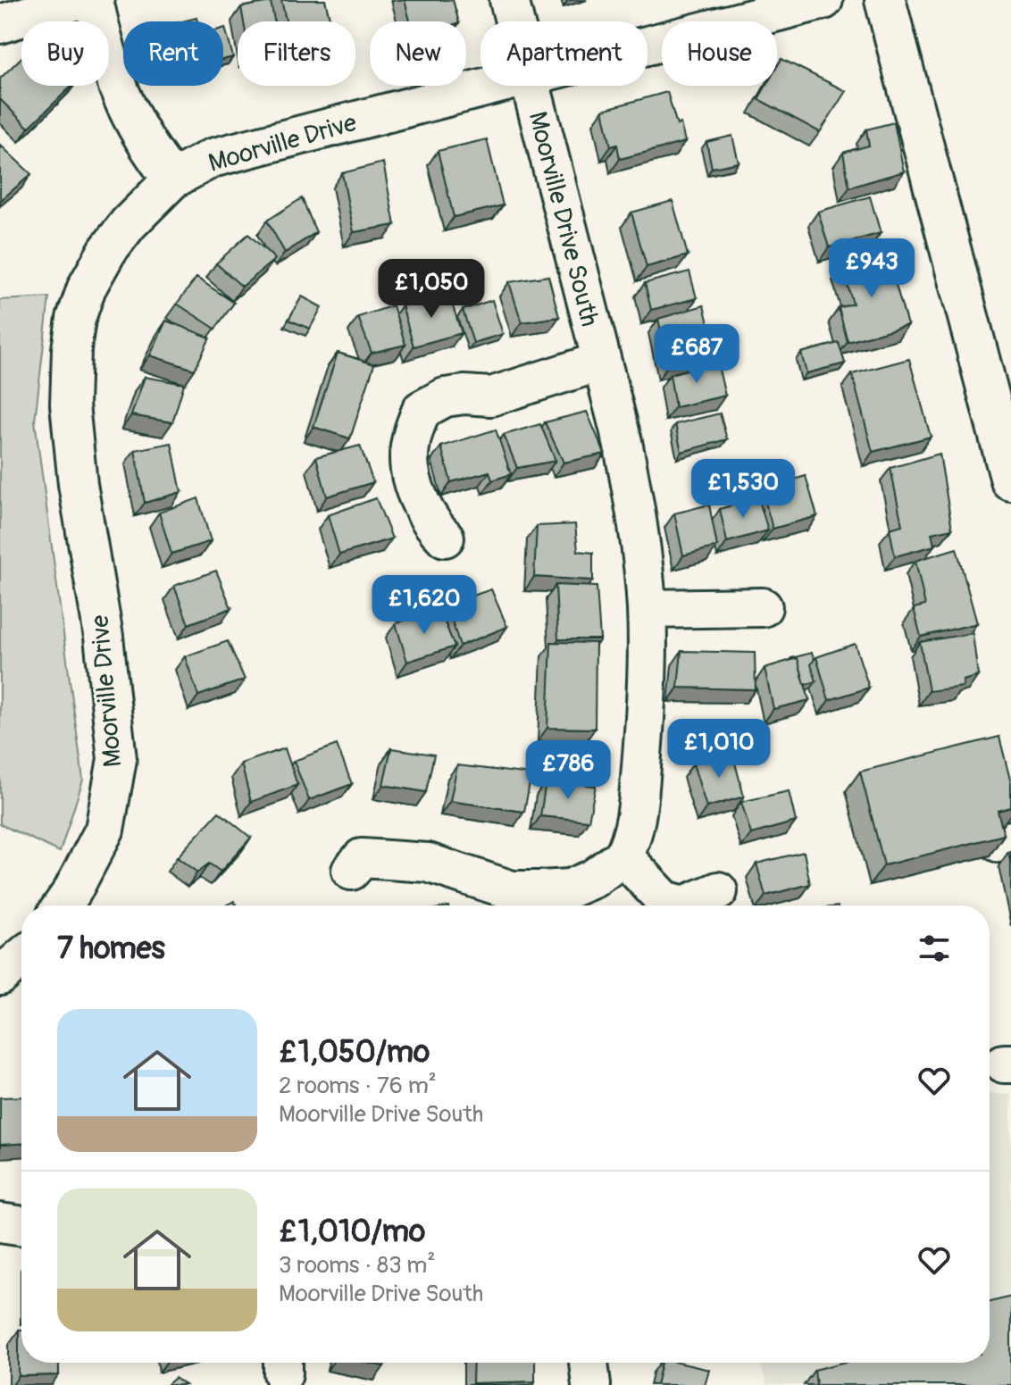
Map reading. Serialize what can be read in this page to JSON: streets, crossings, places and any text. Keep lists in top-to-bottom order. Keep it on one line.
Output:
{"streets":{"street":["Moorville Drive","Moorville Drive South"]},"page":{"chip":["Buy","Rent","Filters","New","Apartment","House"],"price":["£943","£1,050","£687","£1,530","£1,620","£1,010","£786"],"heading":"7 homes","list":[{"name":"£1,050/mo","note":"2 rooms · 76 m² · Moorville Drive South"},{"name":"£1,010/mo","note":"3 rooms · 83 m² · Moorville Drive South"}]}}
